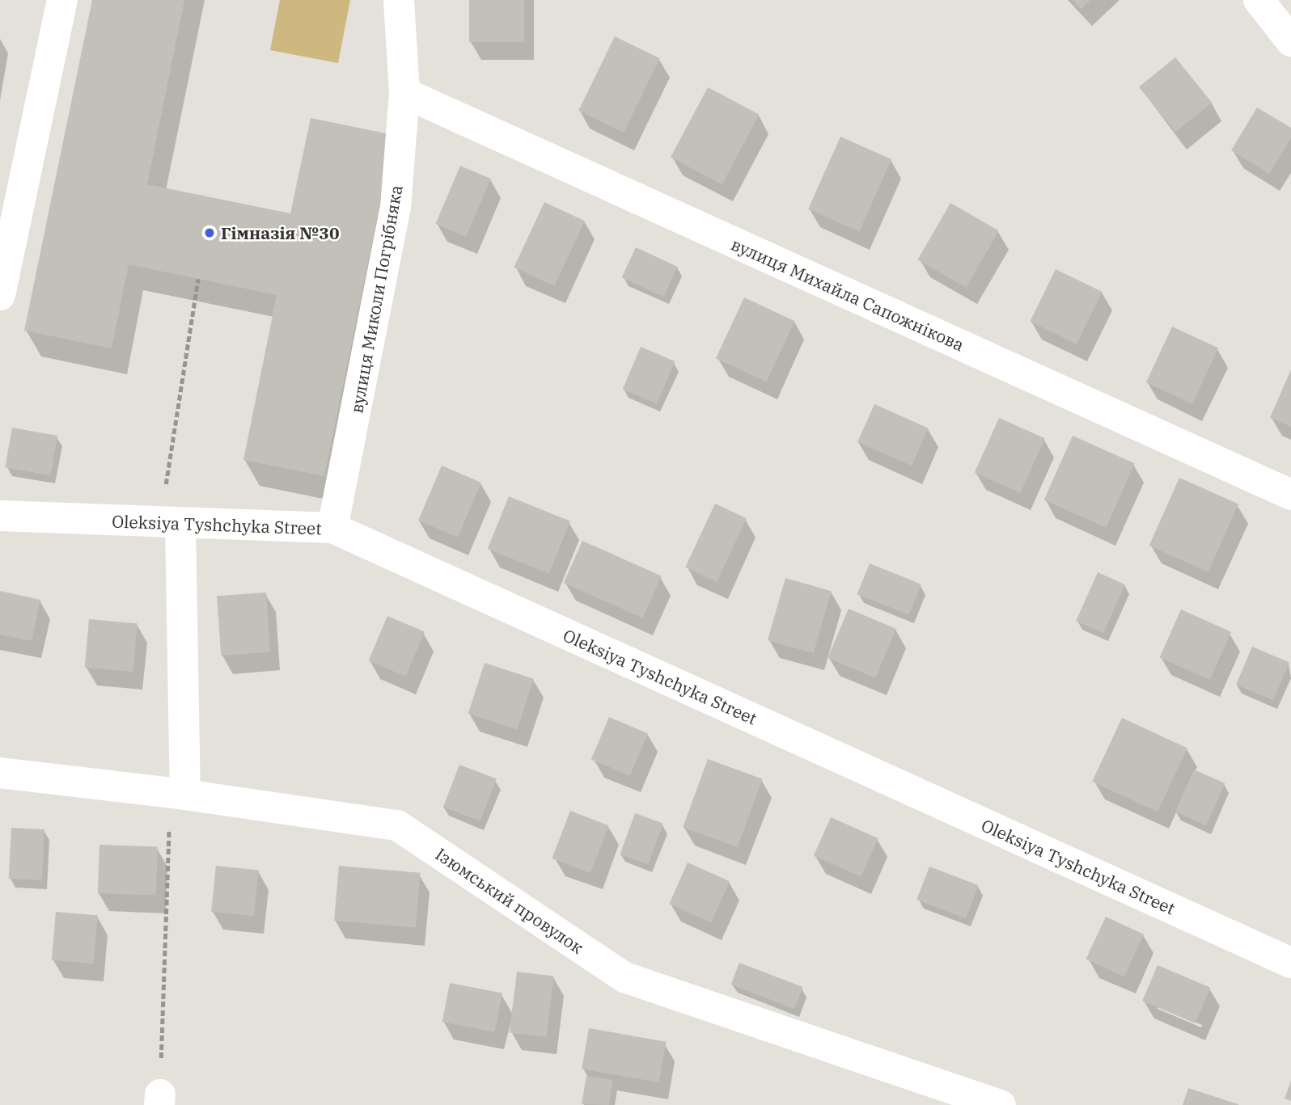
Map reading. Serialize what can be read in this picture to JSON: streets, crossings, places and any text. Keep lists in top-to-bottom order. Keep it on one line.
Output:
{"streets":{"street":["вулиця Михайла Сапожнікова","вулиця Миколи Погрібняка","Oleksiya Tyshchyka Street","Ізюмський провулок"]},"crossings":[["вулиця Михайла Сапожнікова","вулиця Миколи Погрібняка"],["вулиця Миколи Погрібняка","Oleksiya Tyshchyka Street"]],"places":["Гімназія №30"]}
